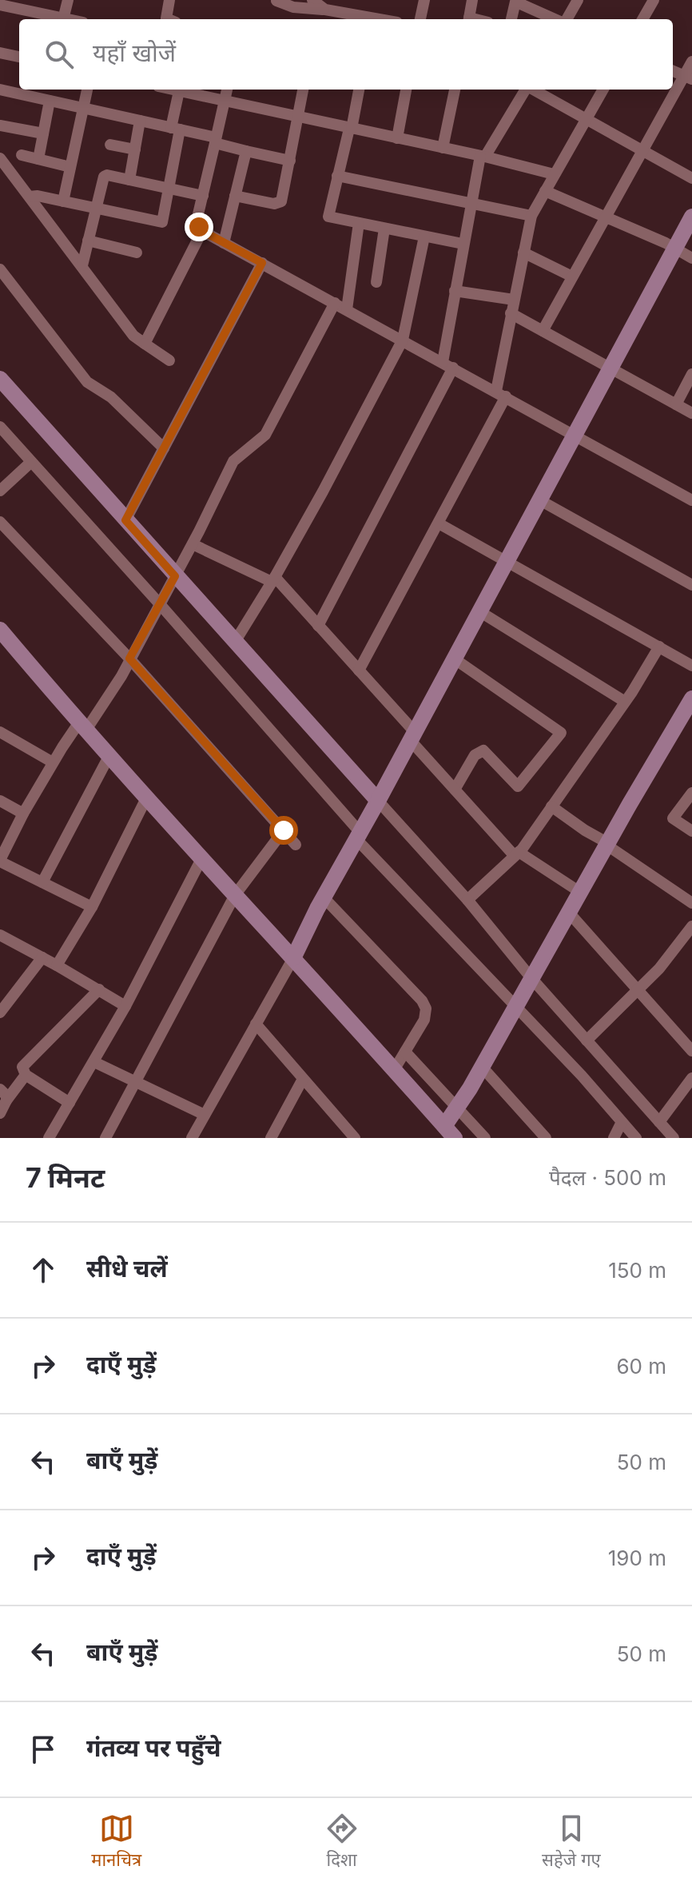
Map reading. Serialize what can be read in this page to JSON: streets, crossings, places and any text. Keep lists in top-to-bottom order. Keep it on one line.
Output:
{"page":{"search":"यहाँ खोजें","heading":["7 मिनट","पैदल · 500 m"],"list":[["सीधे चलें","150 m"],["दाएँ मुड़ें","60 m"],["बाएँ मुड़ें","50 m"],["दाएँ मुड़ें","190 m"],["बाएँ मुड़ें","50 m"],"गंतव्य पर पहुँचे"],"nav":["मानचित्र","दिशा","सहेजे गए"]}}
